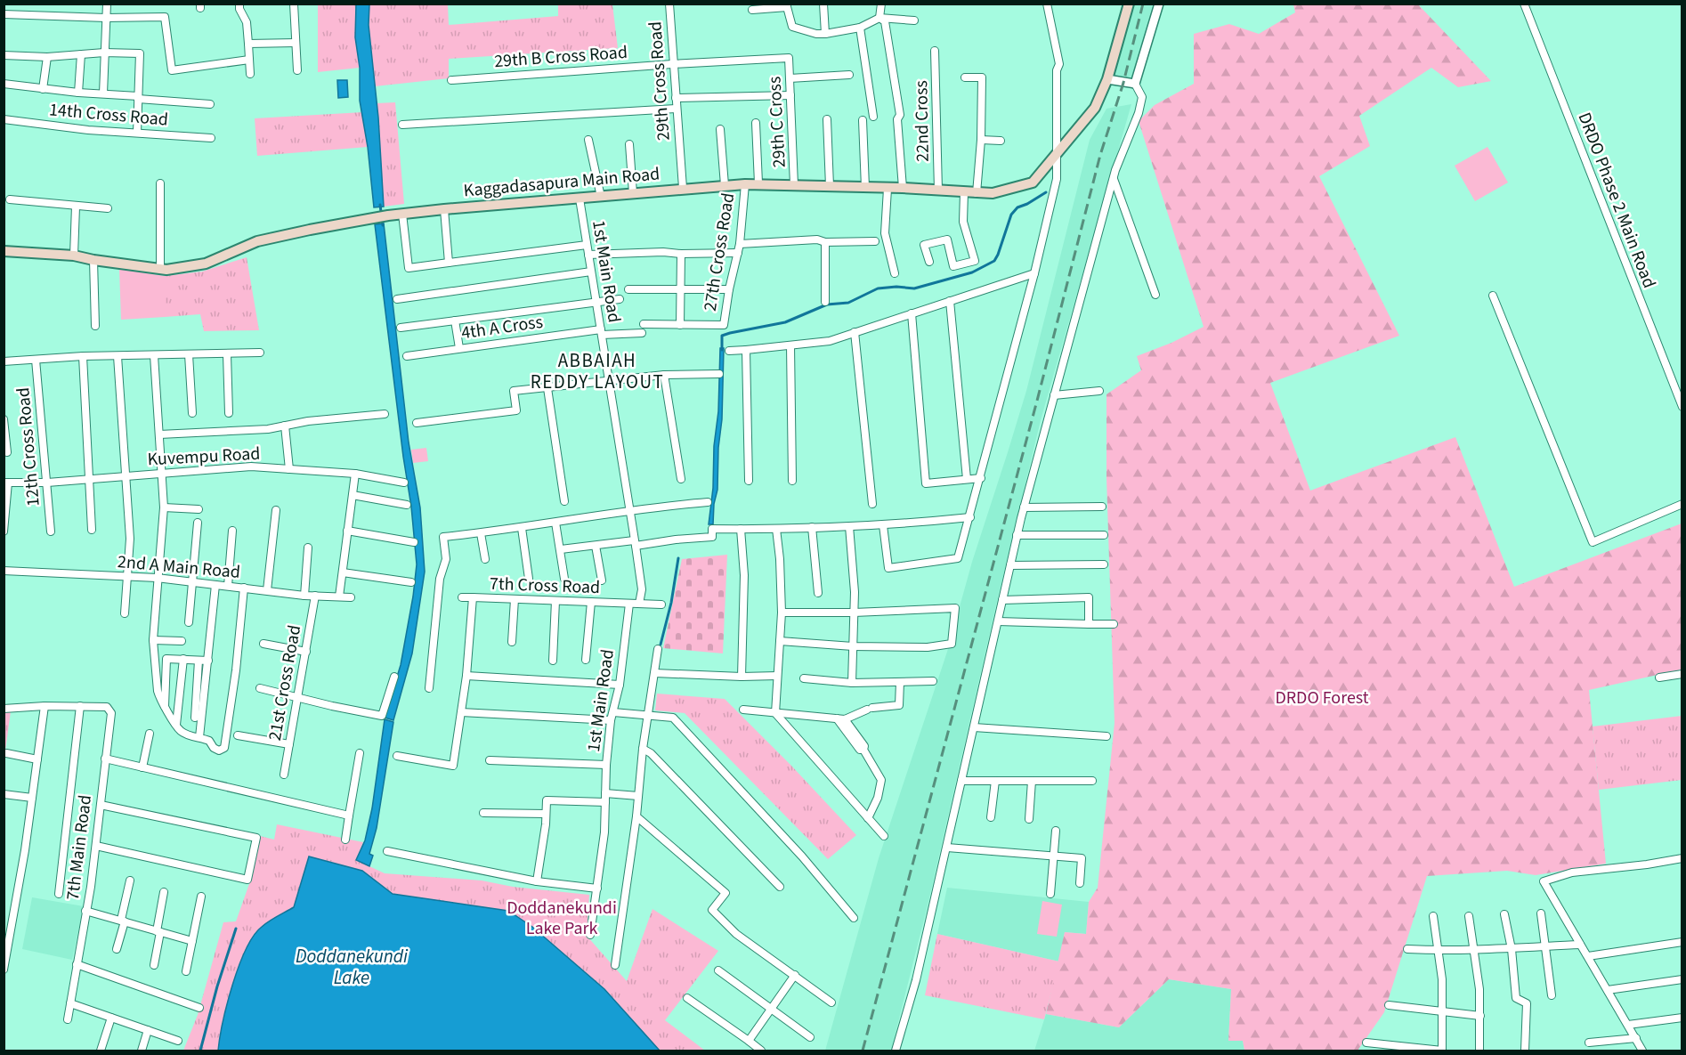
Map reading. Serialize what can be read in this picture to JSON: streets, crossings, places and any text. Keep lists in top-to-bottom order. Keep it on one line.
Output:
{"streets":{"main road":["Kaggadasapura Main Road"],"street":["29th B Cross Road","29th Cross Road","14th Cross Road","22nd Cross","29th C Cross","DRDO Phase 2 Main Road","27th Cross Road","1st Main Road","4th A Cross","12th Cross Road","Kuvempu Road","2nd A Main Road","7th Cross Road","21st Cross Road","7th Main Road"]},"crossings":[["29th B Cross Road","29th Cross Road"],["29th B Cross Road","29th C Cross"],["29th Cross Road","Kaggadasapura Main Road"],["22nd Cross","Kaggadasapura Main Road"],["29th C Cross","Kaggadasapura Main Road"],["Kaggadasapura Main Road","27th Cross Road"],["Kaggadasapura Main Road","1st Main Road"],["1st Main Road","4th A Cross"],["1st Main Road","7th Cross Road"],["12th Cross Road","Kuvempu Road"],["2nd A Main Road","21st Cross Road"]],"districts":["ABBAIAH REDDY LAYOUT"],"water":["Doddanekundi Lake"],"parks":["DRDO Forest","Doddanekundi Lake Park"]}
